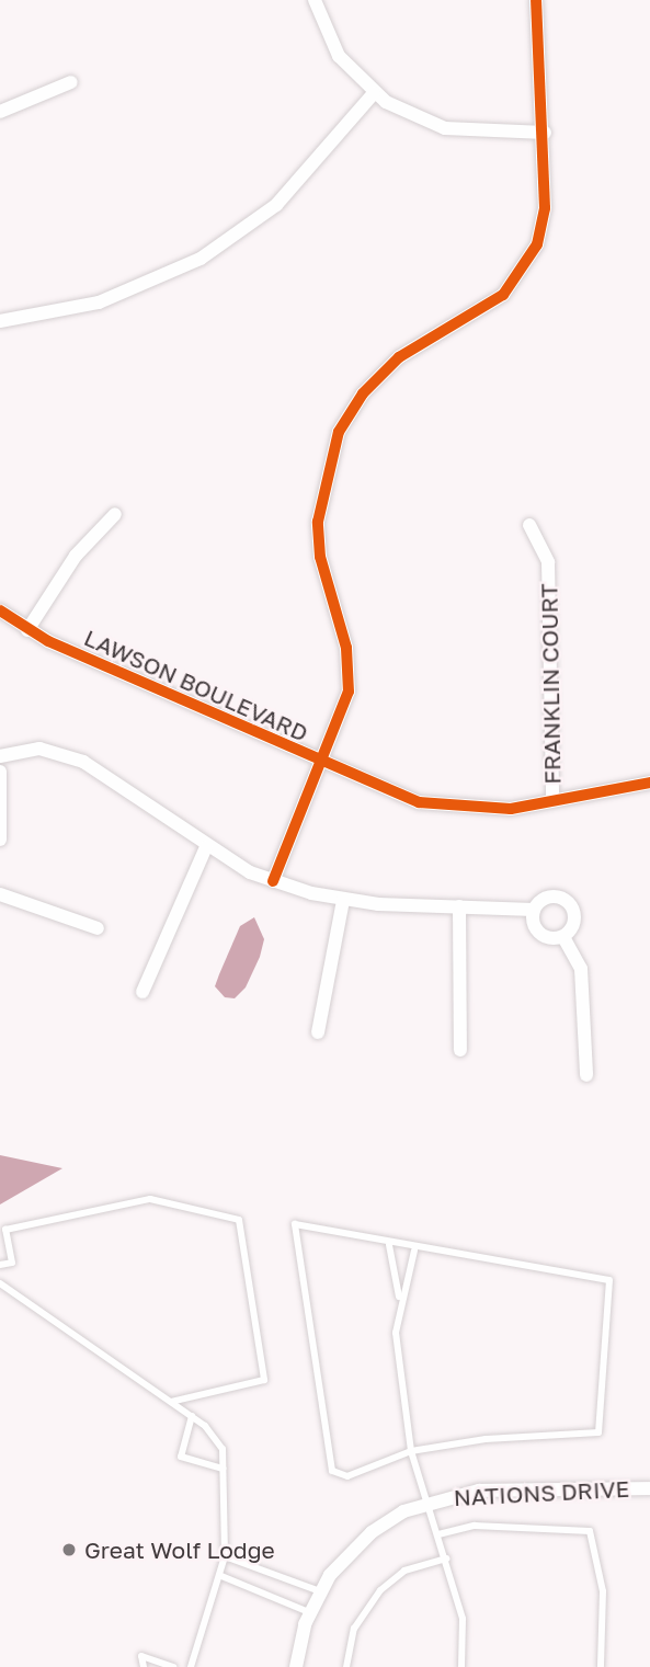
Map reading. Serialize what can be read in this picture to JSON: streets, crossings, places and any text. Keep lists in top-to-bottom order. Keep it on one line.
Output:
{"streets":{"street":["FRANKLIN COURT","LAWSON BOULEVARD","NATIONS DRIVE"]},"crossings":[["FRANKLIN COURT","LAWSON BOULEVARD"]],"places":["Great Wolf Lodge"]}
